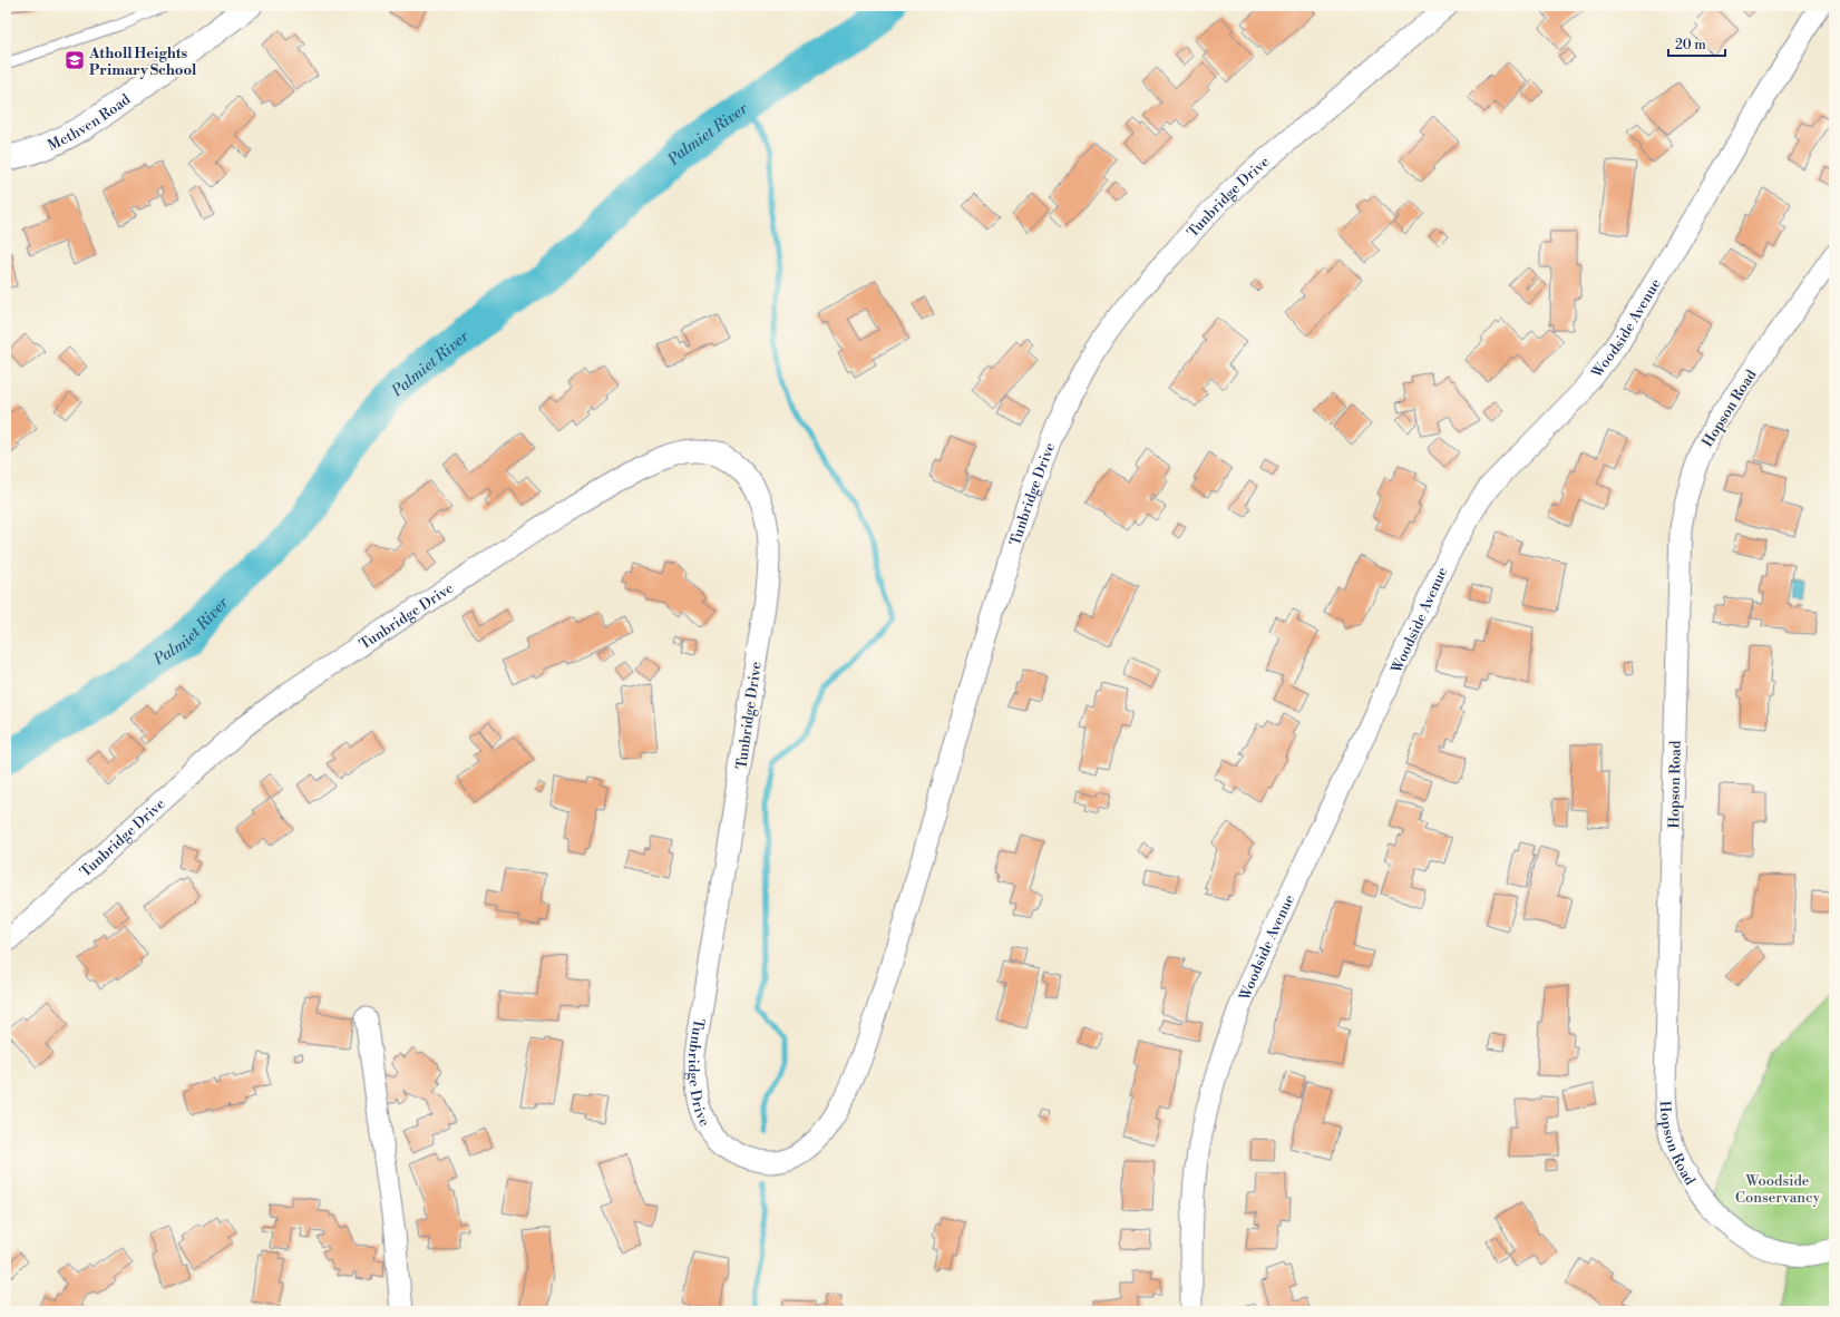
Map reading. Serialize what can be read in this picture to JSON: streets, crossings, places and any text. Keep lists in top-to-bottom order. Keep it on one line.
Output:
{"streets":{"street":["Methven Road","Tunbridge Drive","Woodside Avenue","Hopson Road"]},"water":["Palmiet River"],"parks":["Woodside Conservancy"],"places":{"school or university":["Atholl Heights Primary School"]},"scale_bar":"20 m"}
